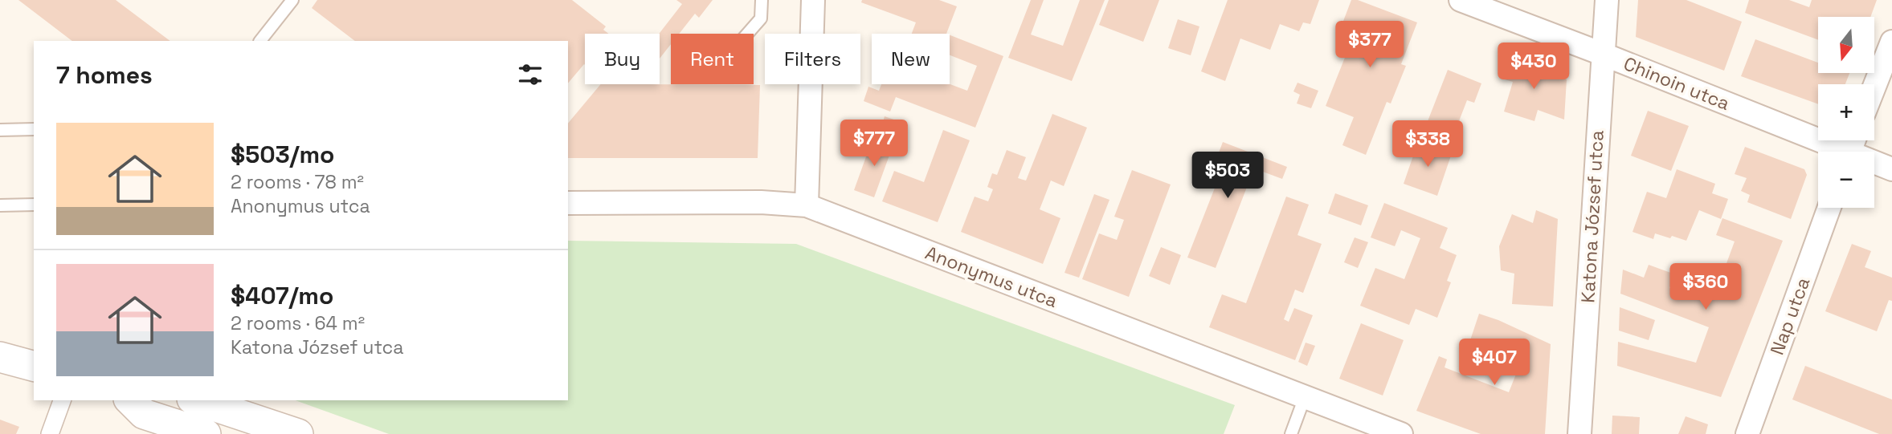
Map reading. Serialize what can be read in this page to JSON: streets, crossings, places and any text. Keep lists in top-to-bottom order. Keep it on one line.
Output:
{"streets":{"street":["Chinoin utca","Katona József utca","Anonymus utca","Nap utca"]},"crossings":[["Chinoin utca","Katona József utca"]],"north":"bottom","page":{"map_buttons":["+","−"],"price":["$377","$430","$777","$338","$503","$360","$407"],"chip":["Buy","Rent","Filters","New"],"heading":"7 homes","list":[{"name":"$503/mo","note":"2 rooms · 78 m² · Anonymus utca"},{"name":"$407/mo","note":"2 rooms · 64 m² · Katona József utca"}]}}
